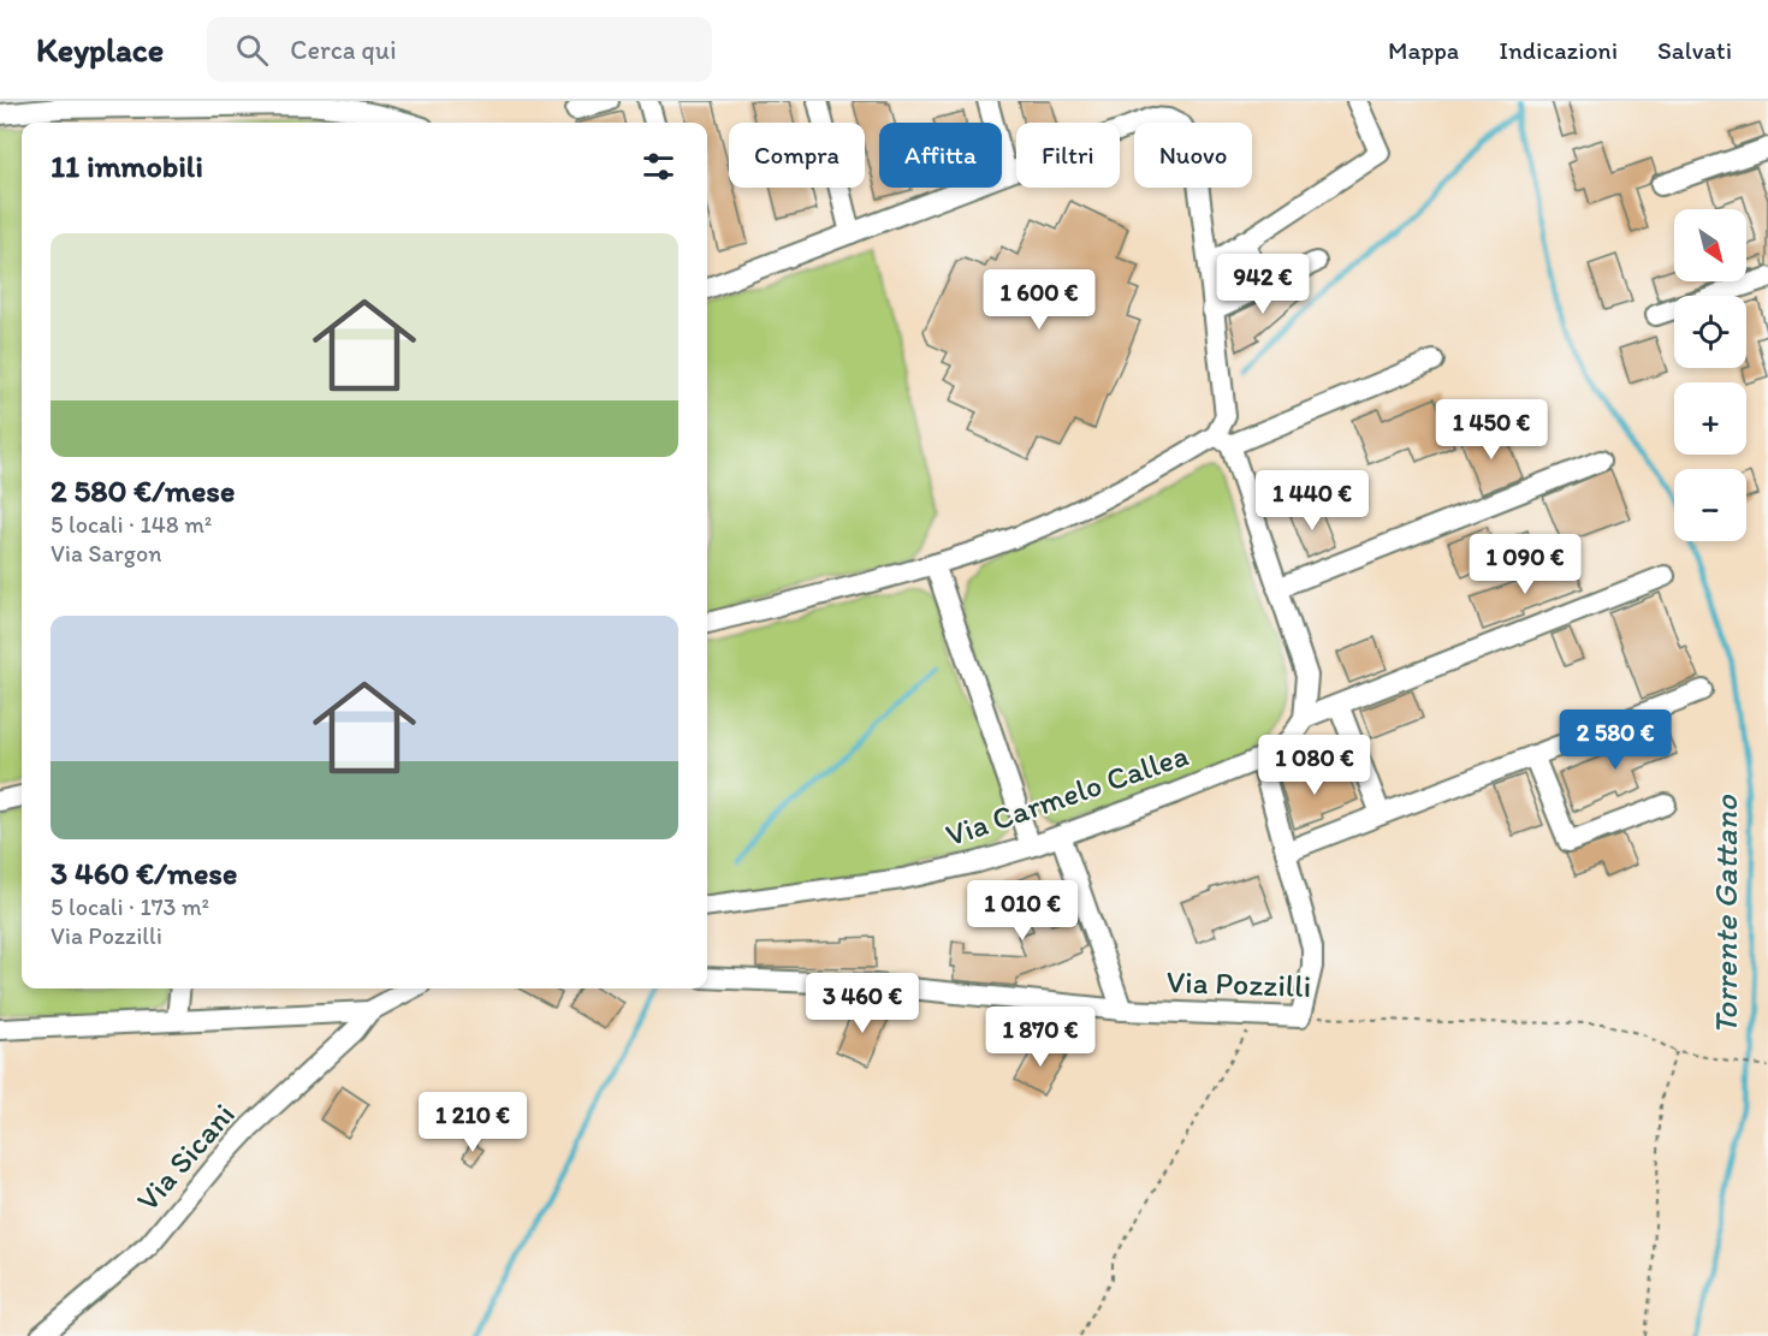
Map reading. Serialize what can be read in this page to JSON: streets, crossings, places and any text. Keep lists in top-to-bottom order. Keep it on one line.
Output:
{"streets":{"street":["Via Carmelo Callea","Via Pozzilli","Via Sicani"]},"water":["Torrente Gattano"],"north":"bottom right","page":{"header":"Keyplace","search":"Cerca qui","nav":["Mappa","Indicazioni","Salvati"],"chip":["Compra","Affitta","Filtri","Nuovo"],"heading":"11 immobili","map_buttons":["+","−"],"list":[{"name":"2 580 €/mese","note":"5 locali · 148 m² · Via Sargon"},{"name":"3 460 €/mese","note":"5 locali · 173 m² · Via Pozzilli"}],"price":["942 €","1 600 €","1 450 €","1 440 €","1 090 €","2 580 €","1 080 €","1 010 €","3 460 €","1 870 €","1 210 €"]}}
